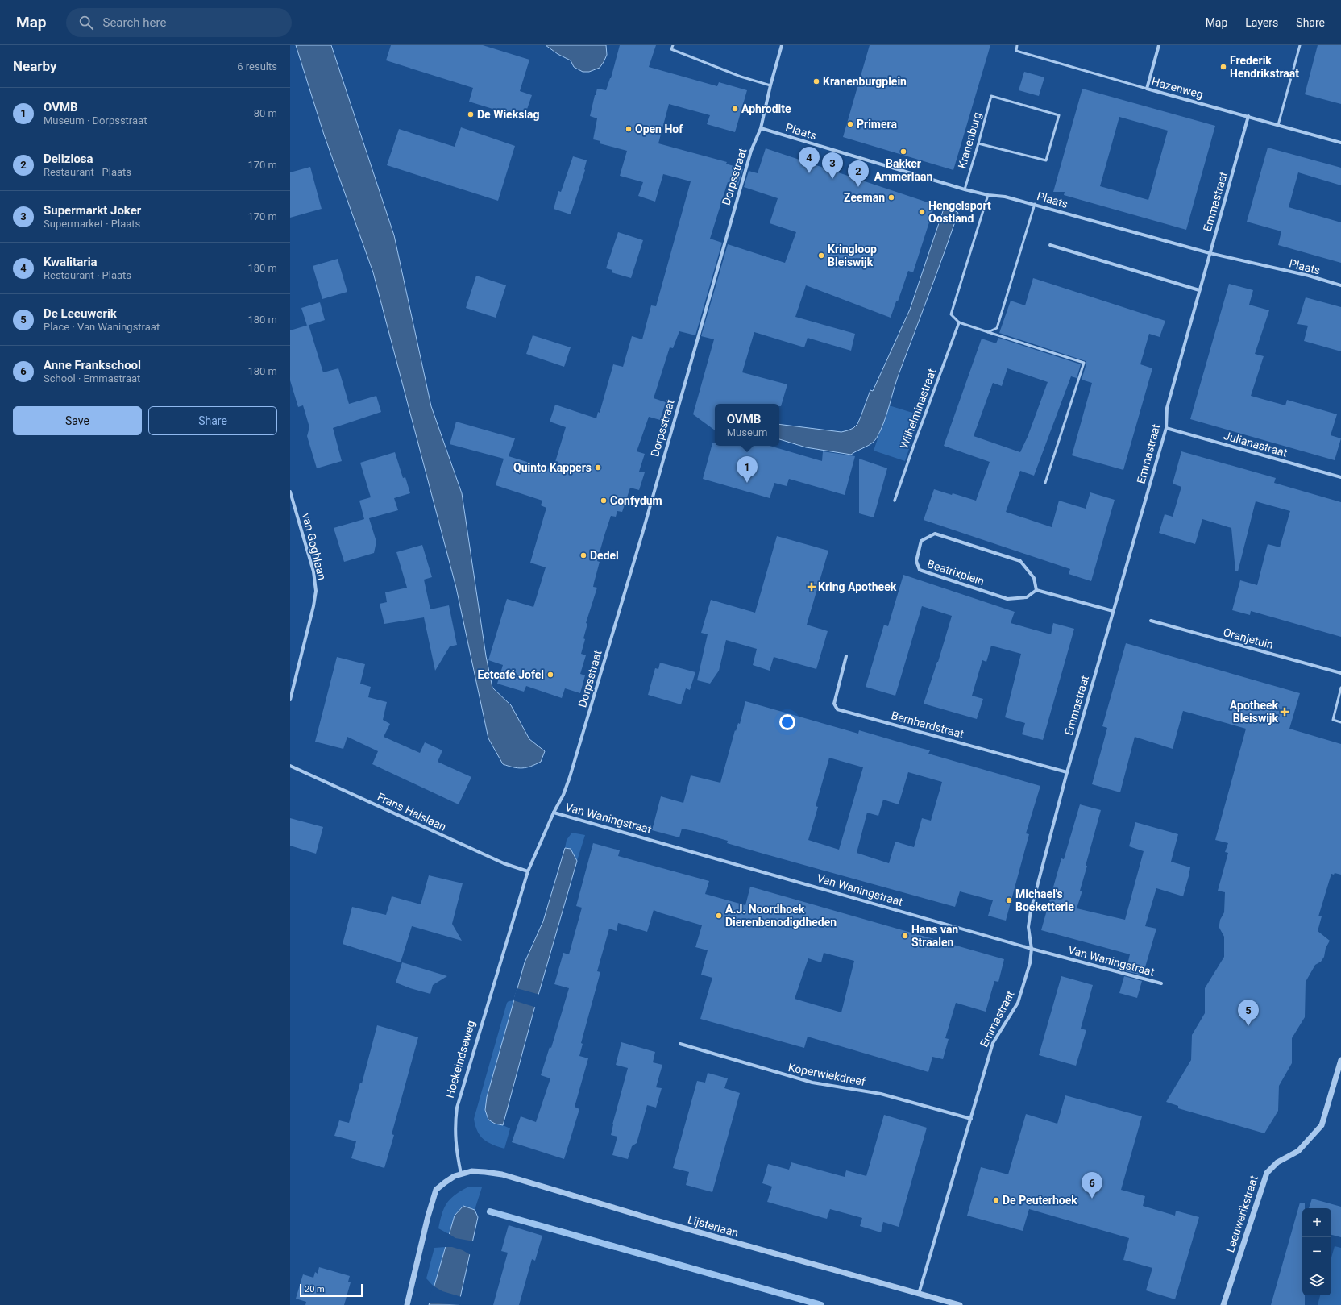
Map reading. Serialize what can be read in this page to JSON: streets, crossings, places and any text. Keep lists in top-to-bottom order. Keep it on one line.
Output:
{"streets":{"street":["Hazenweg","Plaats","Dorpsstraat","Emmastraat","Wilhelminastraat","Julianastraat","van Goghlaan","Beatrixplein","Oranjetuin","Bernhardstraat","Frans Halslaan","Van Waningstraat","Hoekeindseweg","Koperwiekdreef","Leeuwerikstraat","Lijsterlaan"],"lane":["Kranenburg"]},"crossings":[["Hazenweg","Emmastraat"],["Plaats","Kranenburg"],["Plaats","Dorpsstraat"],["Plaats","Emmastraat"],["Dorpsstraat","Van Waningstraat"],["Dorpsstraat","Hoekeindseweg"],["Emmastraat","Julianastraat"],["Emmastraat","Bernhardstraat"],["Emmastraat","Van Waningstraat"],["Emmastraat","Koperwiekdreef"],["Emmastraat","Lijsterlaan"],["Frans Halslaan","Hoekeindseweg"],["Van Waningstraat","Hoekeindseweg"],["Hoekeindseweg","Lijsterlaan"]],"places":{"other":["Frederik Hendrikstraat","Kranenburgplein","Aphrodite","De Wiekslag","Primera","Open Hof","Bakker Ammerlaan","Zeeman","Hengelsport Oostland","Kringloop Bleiswijk","Quinto Kappers","Confydum","Dedel","Eetcafé Jofel","Michael's Boeketterie","A.J. Noordhoek Dierenbenodigdheden","Hans van Straalen","De Peuterhoek"],"health":["Kring Apotheek","Apotheek Bleiswijk"]},"scale_bar":"20 m","page":{"header":"Map","search":"Search here","nav":["Map","Layers","Share"],"heading":["Nearby","6 results"],"list":[{"mark":"1","name":"OVMB","note":"Museum · Dorpsstraat","value":"80 m"},{"mark":"2","name":"Deliziosa","note":"Restaurant · Plaats","value":"170 m"},{"mark":"3","name":"Supermarkt Joker","note":"Supermarket · Plaats","value":"170 m"},{"mark":"4","name":"Kwalitaria","note":"Restaurant · Plaats","value":"180 m"},{"mark":"5","name":"De Leeuwerik","note":"Place · Van Waningstraat","value":"180 m"},{"mark":"6","name":"Anne Frankschool","note":"School · Emmastraat","value":"180 m"}],"pins":["4","3","2","1","5","6"],"buttons":["Save","Share"],"popup":["OVMB","Museum"],"map_buttons":["+","−"],"scale":"20 m"}}
